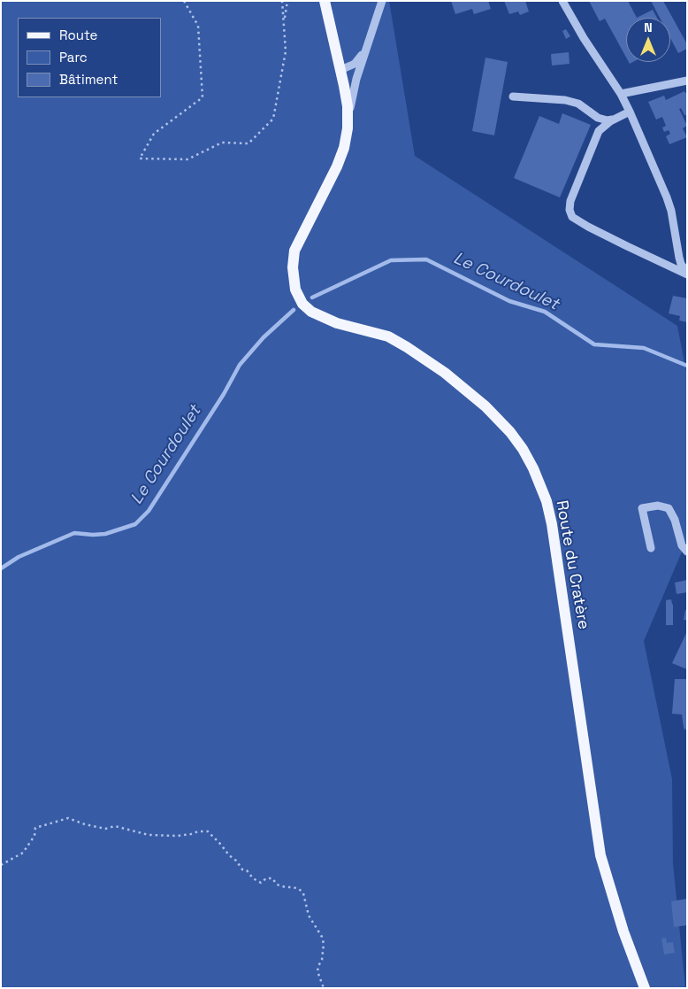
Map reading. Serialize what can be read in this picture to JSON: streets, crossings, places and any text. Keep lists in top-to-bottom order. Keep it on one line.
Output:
{"streets":{"main road":["Route du Cratère"]},"water":["Le Courdoulet"],"legend":["Route","Parc","Bâtiment"],"north":"top"}
